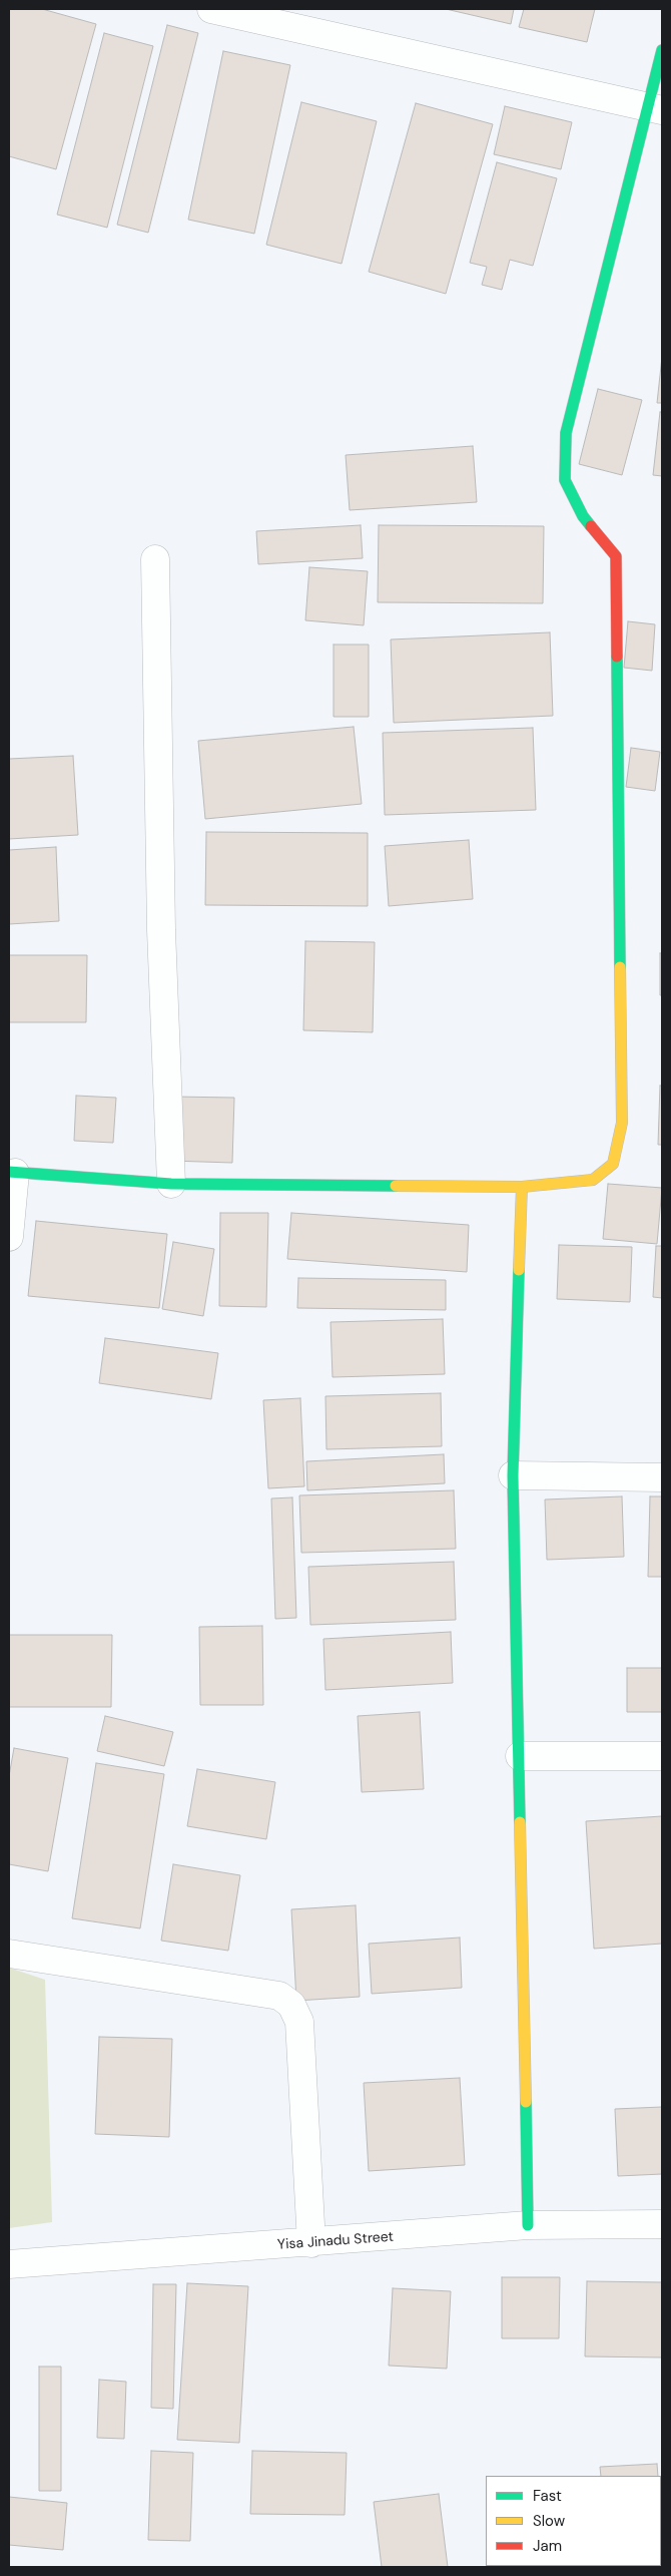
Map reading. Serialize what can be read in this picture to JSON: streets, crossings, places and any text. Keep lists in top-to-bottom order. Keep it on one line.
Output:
{"streets":{"street":["Yisa Jinadu Street"]},"legend":["Fast","Slow","Jam"]}
